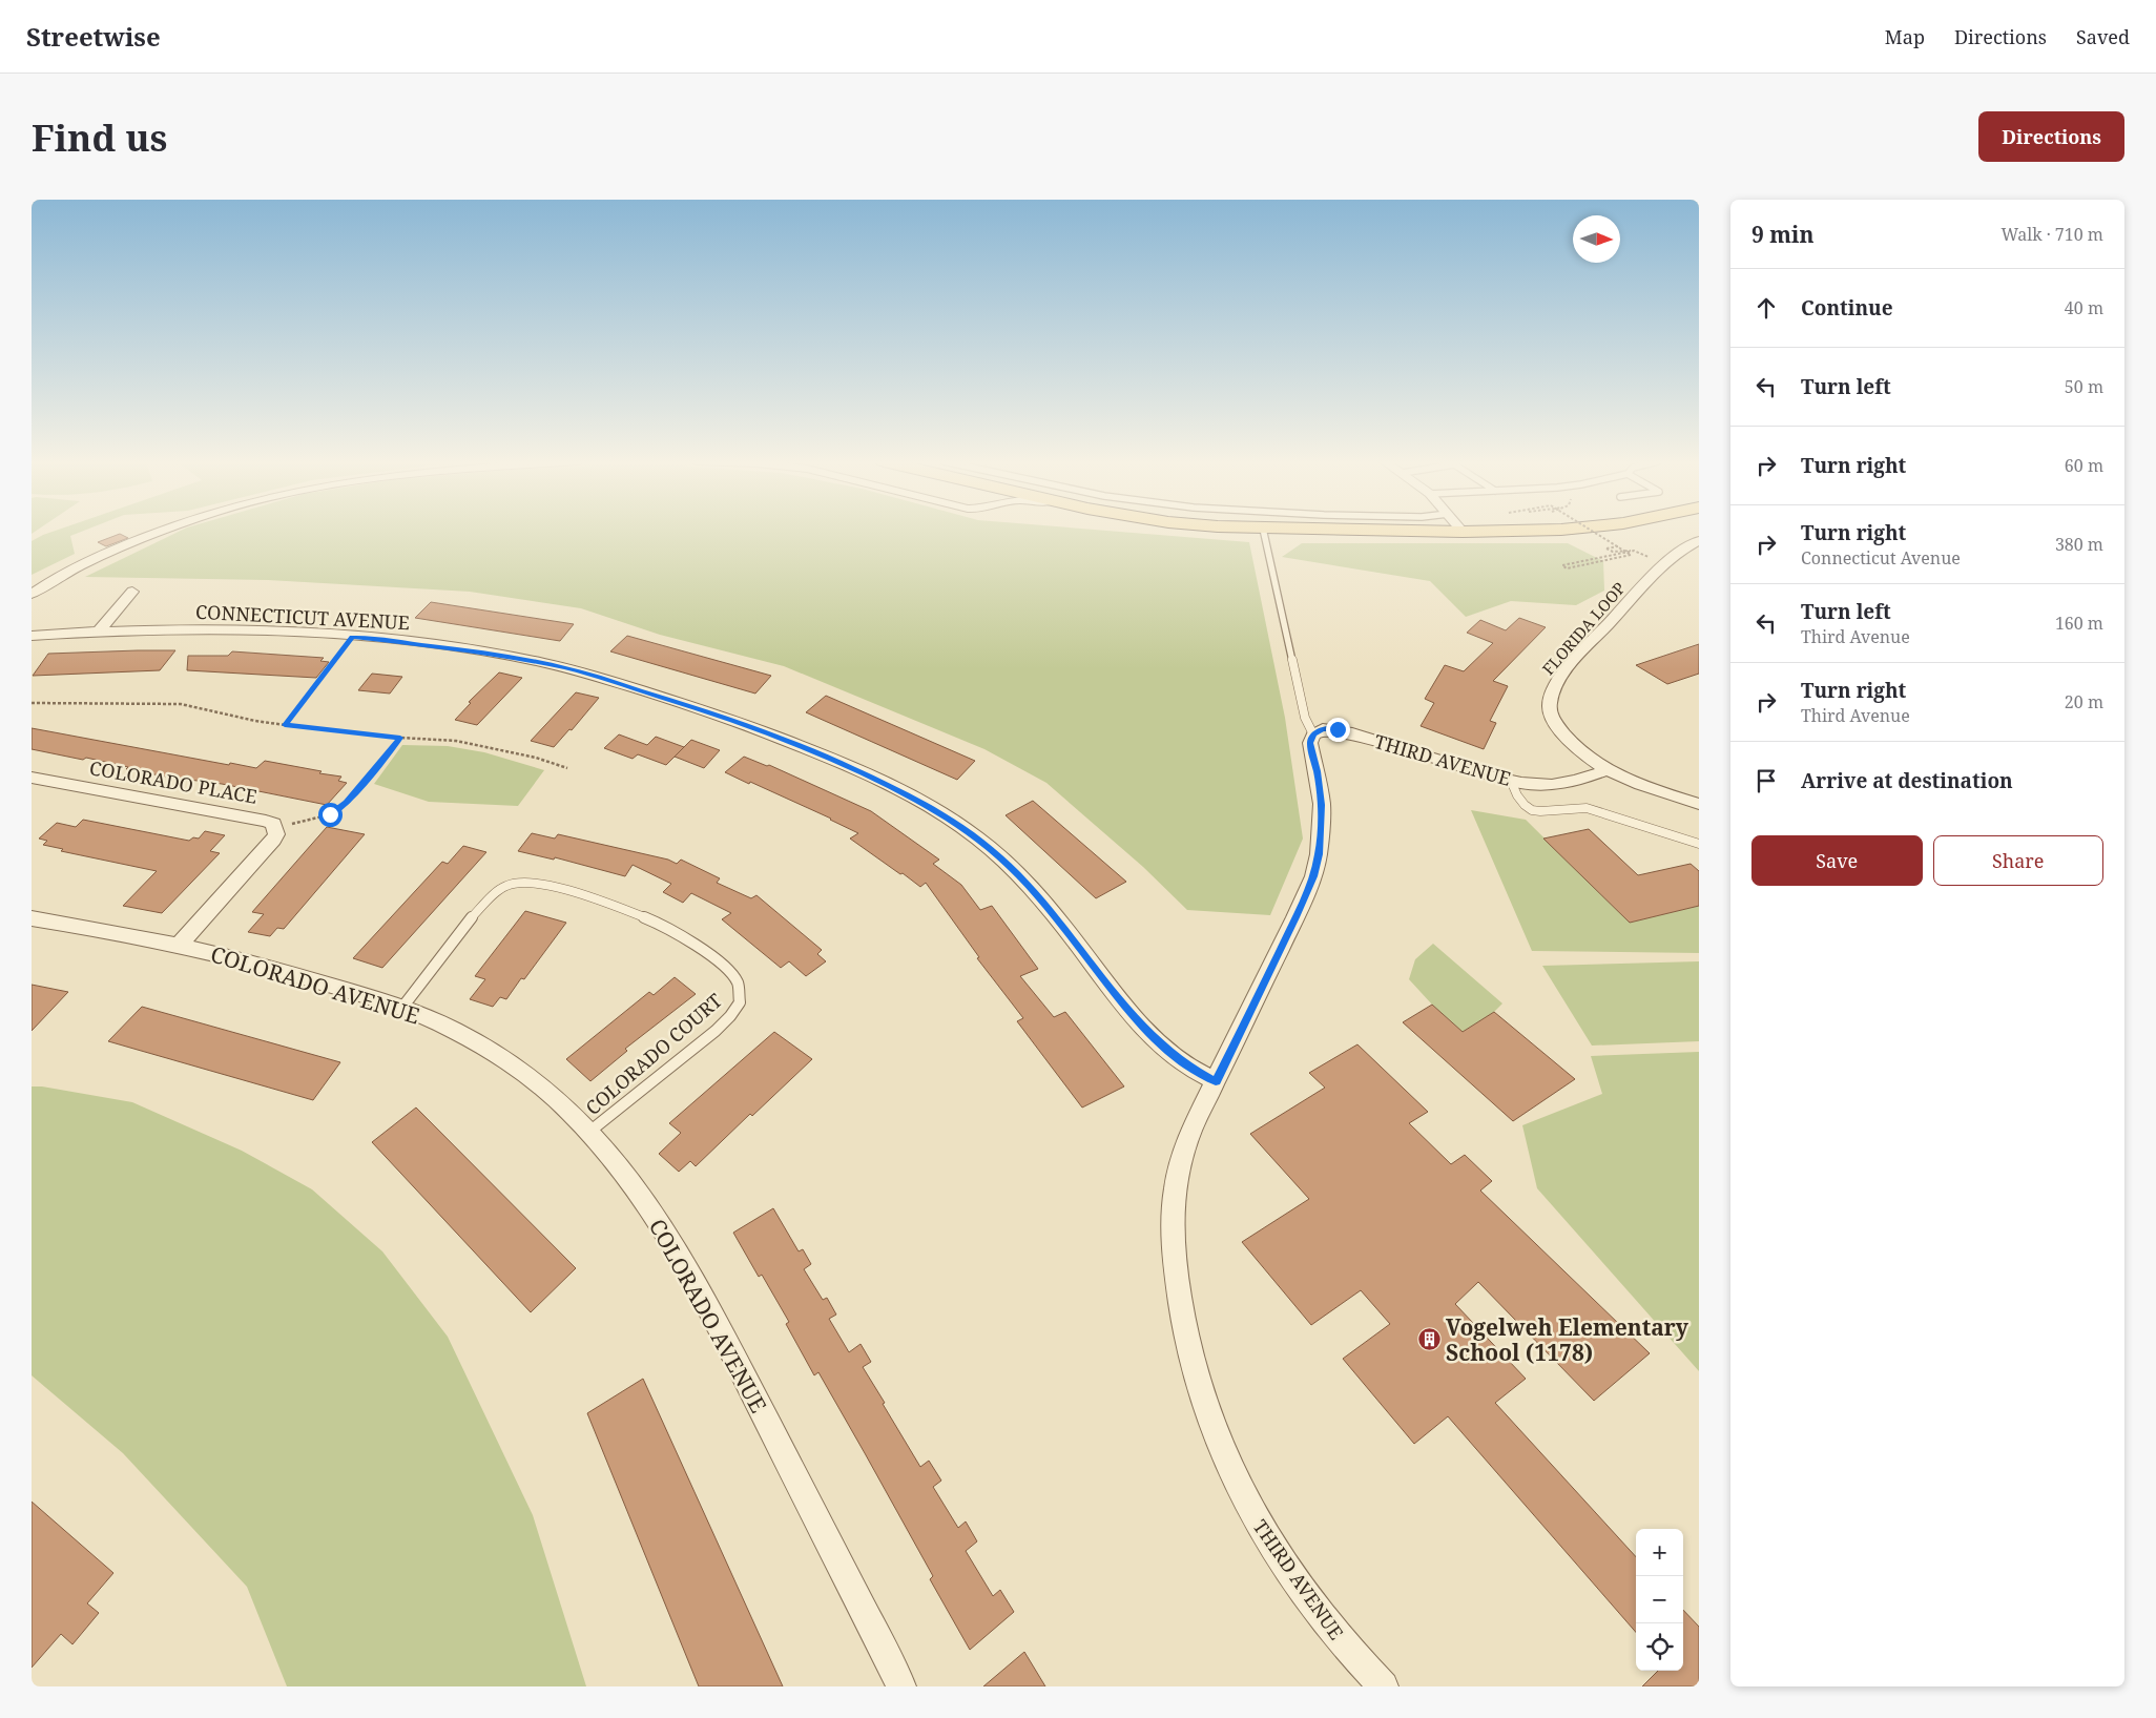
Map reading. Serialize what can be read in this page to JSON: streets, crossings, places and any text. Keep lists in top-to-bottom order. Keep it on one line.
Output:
{"streets":{"street":["CONNECTICUT AVENUE","FLORIDA LOOP","THIRD AVENUE","COLORADO PLACE","COLORADO AVENUE"],"lane":["COLORADO COURT"]},"crossings":[["CONNECTICUT AVENUE","THIRD AVENUE"],["FLORIDA LOOP","THIRD AVENUE"],["COLORADO AVENUE","COLORADO COURT"]],"places":{"building":["Vogelweh Elementary School (1178)"]},"north":"right","page":{"header":"Streetwise","nav":["Map","Directions","Saved"],"buttons":["Directions",["Save","Share"]],"title":"Find us","heading":["9 min","Walk · 710 m"],"list":[["Continue","40 m"],["Turn left","50 m"],["Turn right","60 m"],["Turn right","Connecticut Avenue","380 m"],["Turn left","Third Avenue","160 m"],["Turn right","Third Avenue","20 m"],"Arrive at destination"],"map_buttons":["+","−"]}}
